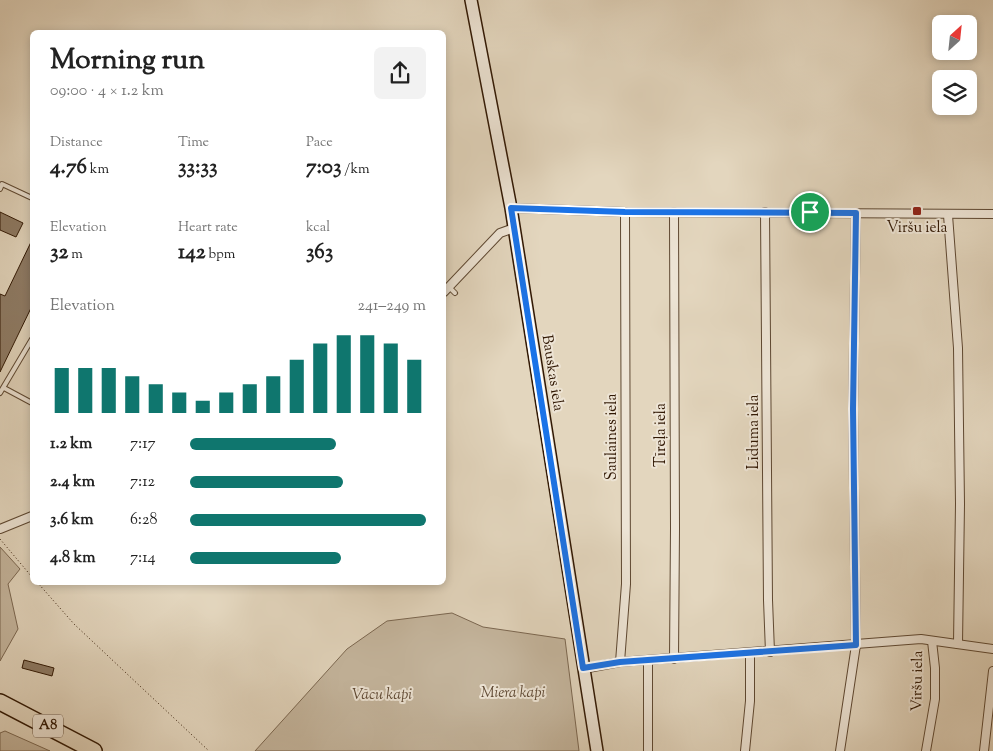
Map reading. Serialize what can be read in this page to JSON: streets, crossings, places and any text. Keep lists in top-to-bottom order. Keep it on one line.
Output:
{"streets":{"highway":["A8"],"street":["Bauskas iela","Līduma iela","Tīreļa iela","Saulaines iela","Viršu iela"]},"parks":["Miera kapi","Vācu kapi"],"places":{"transit":["Viršu iela"]},"north":"top right","page":{"heading":["Morning run","09:00 · 4 × 1.2 km"],"stats":[["Distance","4.76 km"],["Time","33:33"],["Pace","7:03 /km"],["Elevation","32 m"],["Heart rate","142 bpm"],["kcal","363"]],"chart":["Elevation","241–249 m"],"list":[{"name":"1.2 km","note":"7:17"},{"name":"2.4 km","note":"7:12"},{"name":"3.6 km","note":"6:28"},{"name":"4.8 km","note":"7:14"}]}}
